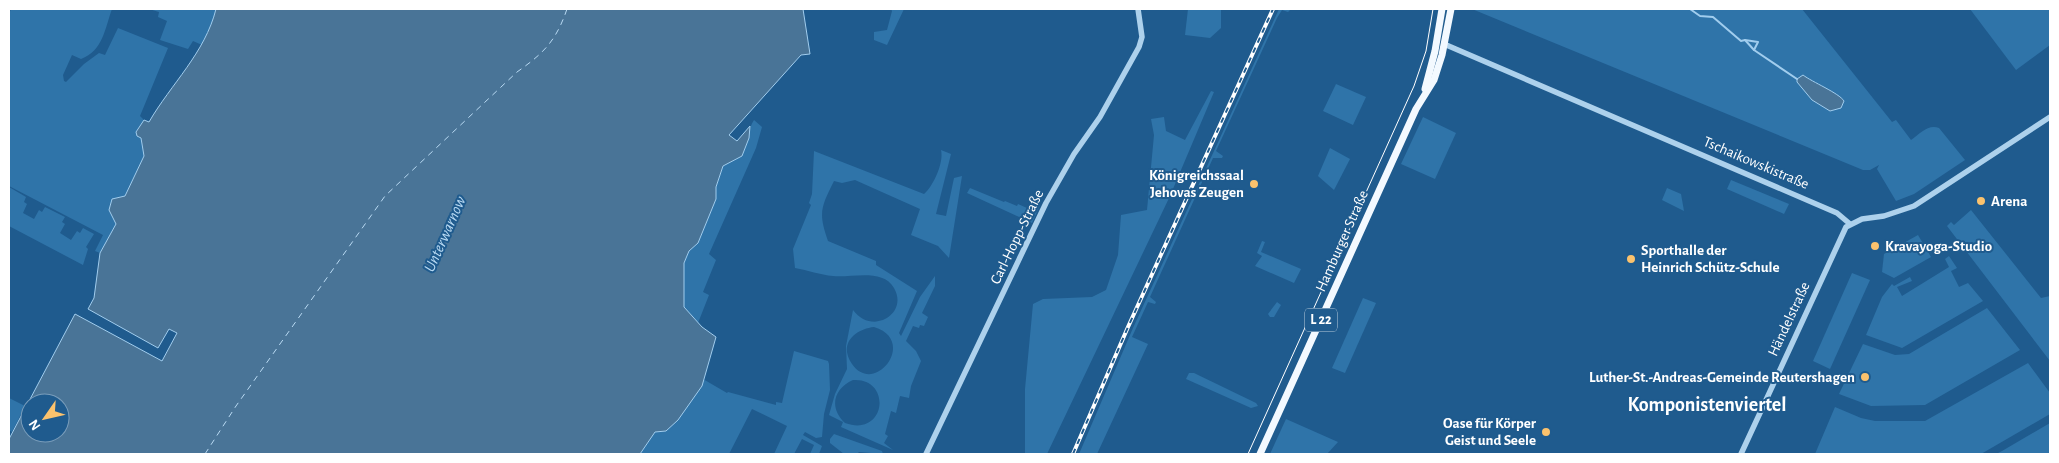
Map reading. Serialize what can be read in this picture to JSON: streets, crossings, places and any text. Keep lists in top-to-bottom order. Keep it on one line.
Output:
{"streets":{"main road":["Hamburger Straße","L 22"],"street":["Tschaikowskistraße","Carl-Hopp-Straße","Händelstraße"]},"crossings":[["Tschaikowskistraße","Hamburger Straße"],["Tschaikowskistraße","Händelstraße"]],"districts":["Komponistenviertel"],"water":["Unterwarnow"],"places":["Königreichssaal Jehovas Zeugen","Arena","Kravayoga-Studio","Sporthalle der Heinrich Schütz-Schule","Luther-St.-Andreas-Gemeinde Reutershagen","Oase für Körper Geist und Seele"],"north":"bottom left"}
